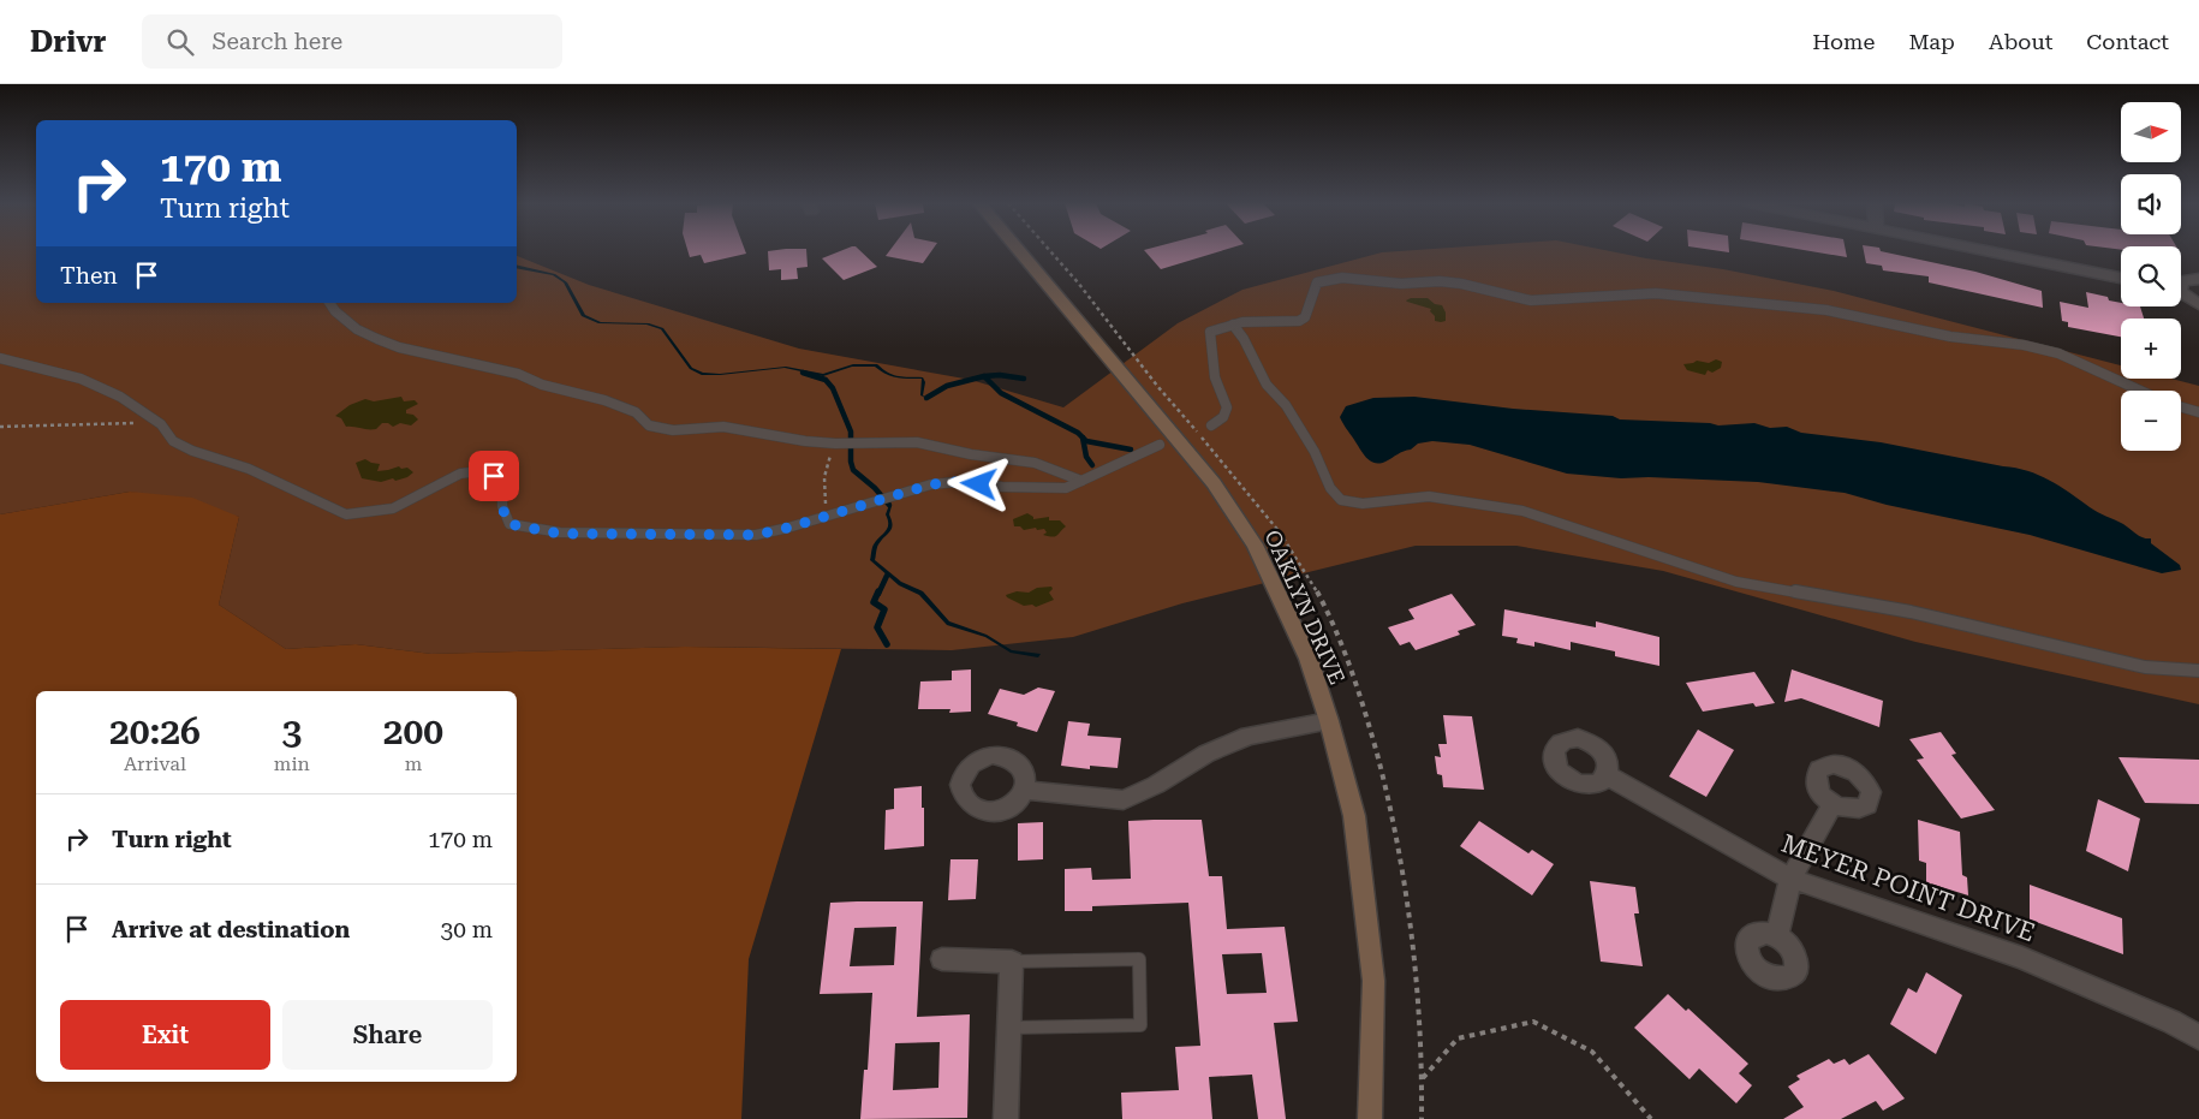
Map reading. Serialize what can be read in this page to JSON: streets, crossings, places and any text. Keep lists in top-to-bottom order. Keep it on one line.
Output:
{"streets":{"street":["OAKLYN DRIVE","MEYER POINT DRIVE"]},"north":"right","page":{"header":"Drivr","search":"Search here","nav":["Home","Map","About","Contact"],"map_buttons":["+","−"],"turn":["170 m","Turn right"],"then":"Then","eta":["20:26","Arrival","3","min","200","m"],"list":[{"name":"Turn right","value":"170 m"},{"name":"Arrive at destination","value":"30 m"}],"buttons":["Exit","Share"]}}
